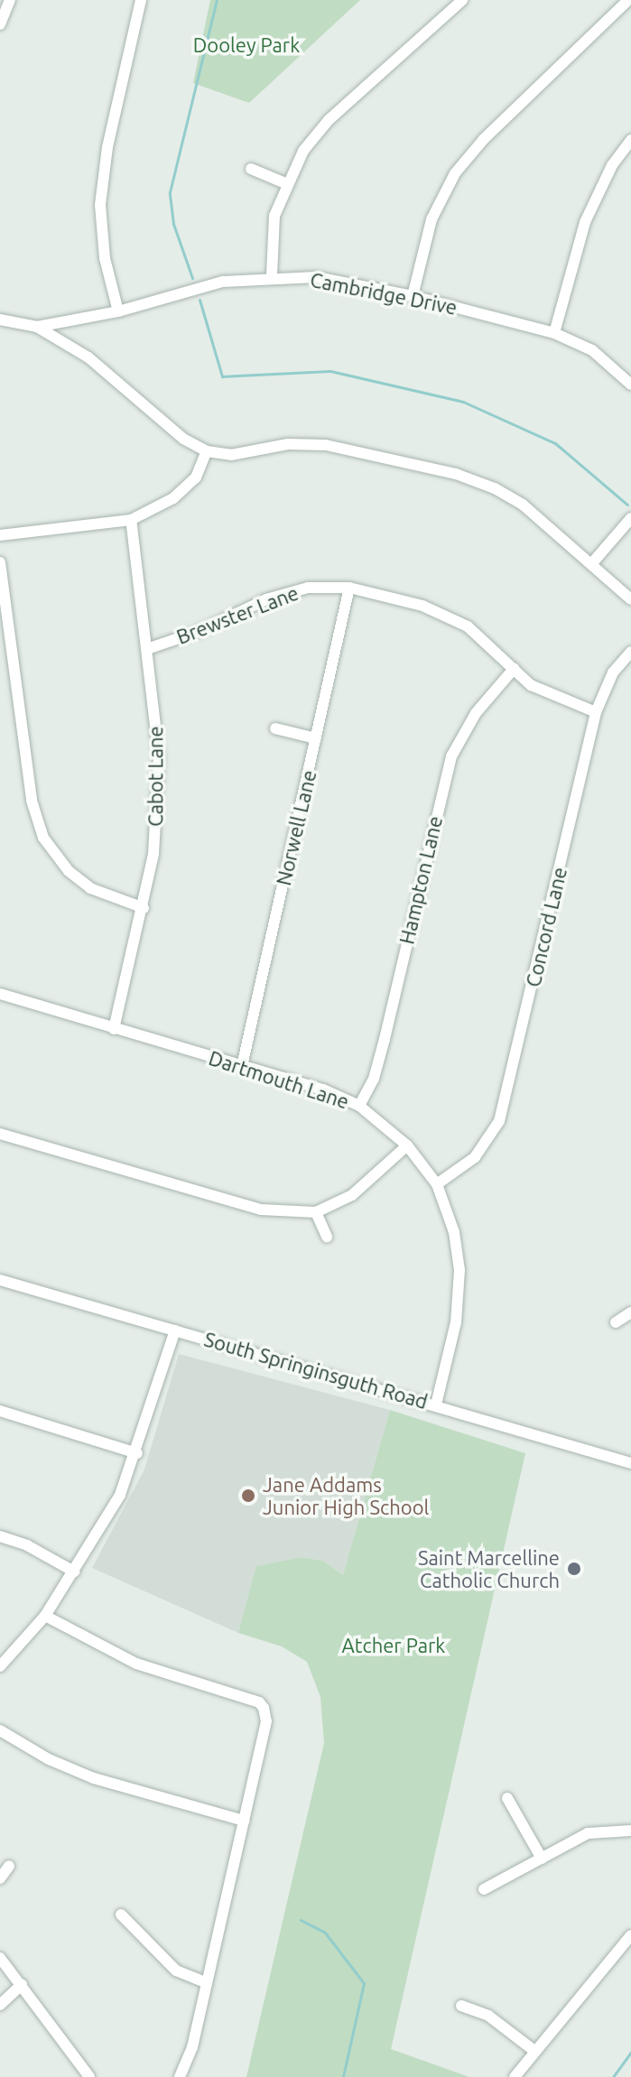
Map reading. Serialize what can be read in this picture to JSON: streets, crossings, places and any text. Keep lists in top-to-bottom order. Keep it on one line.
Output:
{"streets":{"street":["Cambridge Drive","Brewster Lane","Cabot Lane","Norwell Lane","Hampton Lane","Concord Lane","Dartmouth Lane","South Springinsguth Road"]},"crossings":[["Brewster Lane","Cabot Lane"],["Brewster Lane","Norwell Lane"],["Brewster Lane","Hampton Lane"],["Brewster Lane","Concord Lane"],["Cabot Lane","Dartmouth Lane"],["Norwell Lane","Dartmouth Lane"],["Hampton Lane","Dartmouth Lane"],["Concord Lane","Dartmouth Lane"],["Dartmouth Lane","South Springinsguth Road"]],"parks":["Dooley Park","Atcher Park"],"places":["Jane Addams Junior High School","Saint Marcelline Catholic Church"]}
